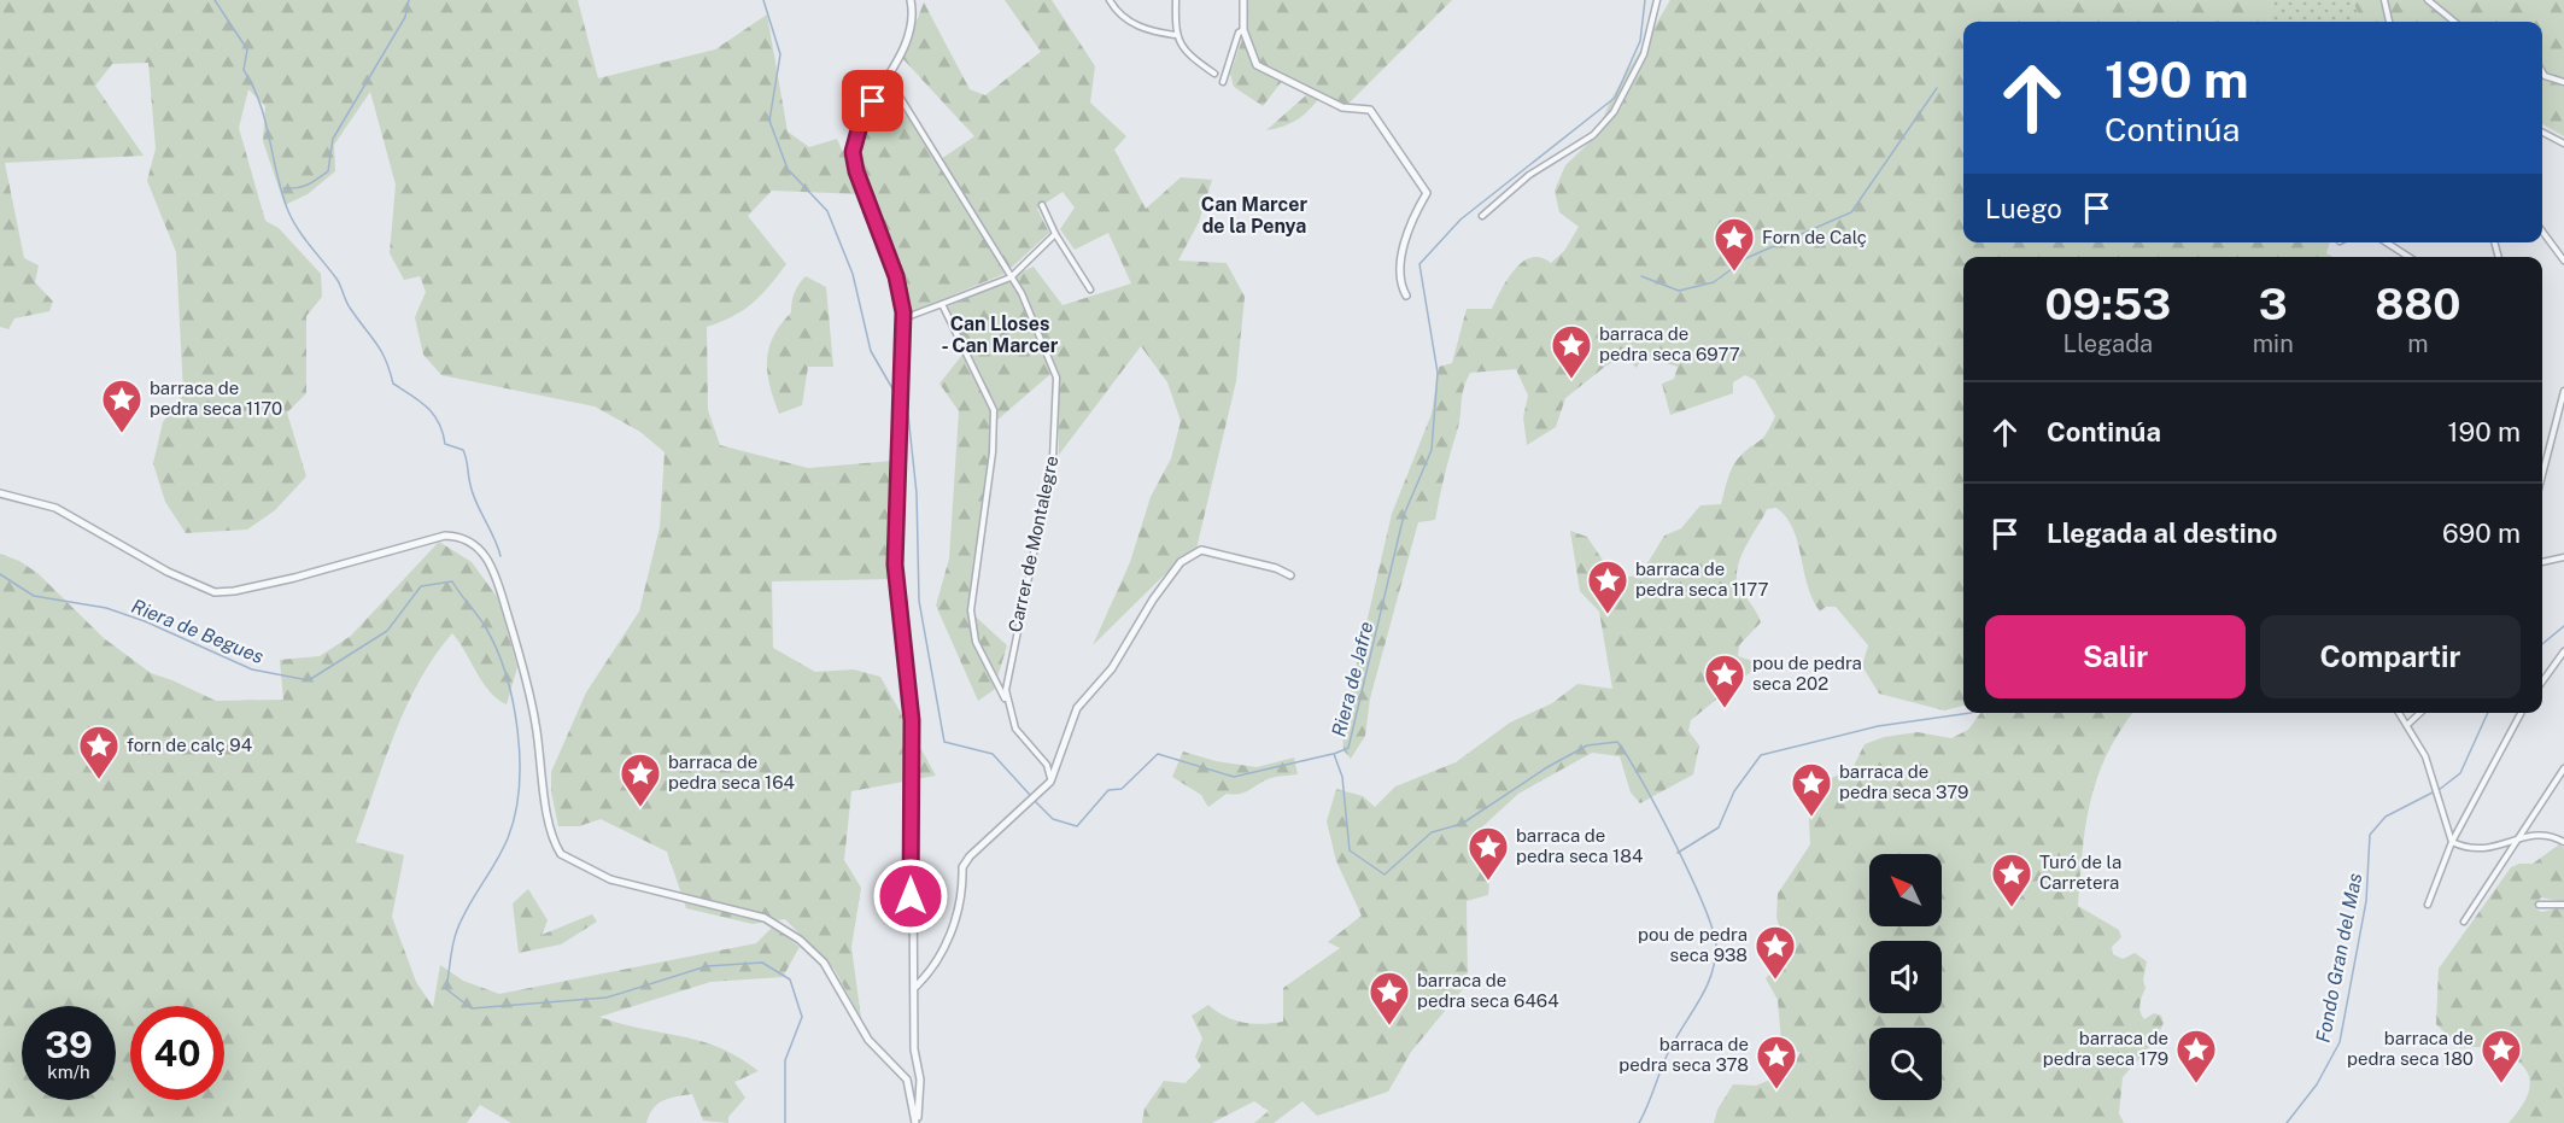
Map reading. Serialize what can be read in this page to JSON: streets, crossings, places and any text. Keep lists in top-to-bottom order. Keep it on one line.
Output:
{"streets":{"street":["Carrer de Montalegre"]},"districts":["Can Marcer de la Penya","Can Lloses - Can Marcer"],"water":["Riera de Begues","Riera de Jafre","Fondo Gran del Mas"],"places":{"place":["Forn de Calç","barraca de pedra seca 6977","barraca de pedra seca 1170","barraca de pedra seca 1177","pou de pedra seca 202","forn de calç 94","barraca de pedra seca 164","barraca de pedra seca 379","barraca de pedra seca 184","Turó de la Carretera","pou de pedra seca 938","barraca de pedra seca 6464","barraca de pedra seca 179","barraca de pedra seca 180","barraca de pedra seca 378"]},"north":"top left","page":{"turn":["190 m","Continúa"],"then":"Luego","eta":["09:53","Llegada","3","min","880","m"],"list":[{"name":"Continúa","value":"190 m"},{"name":"Llegada al destino","value":"690 m"}],"buttons":["Salir","Compartir"],"speed":"39 km/h","limit":"40"}}
